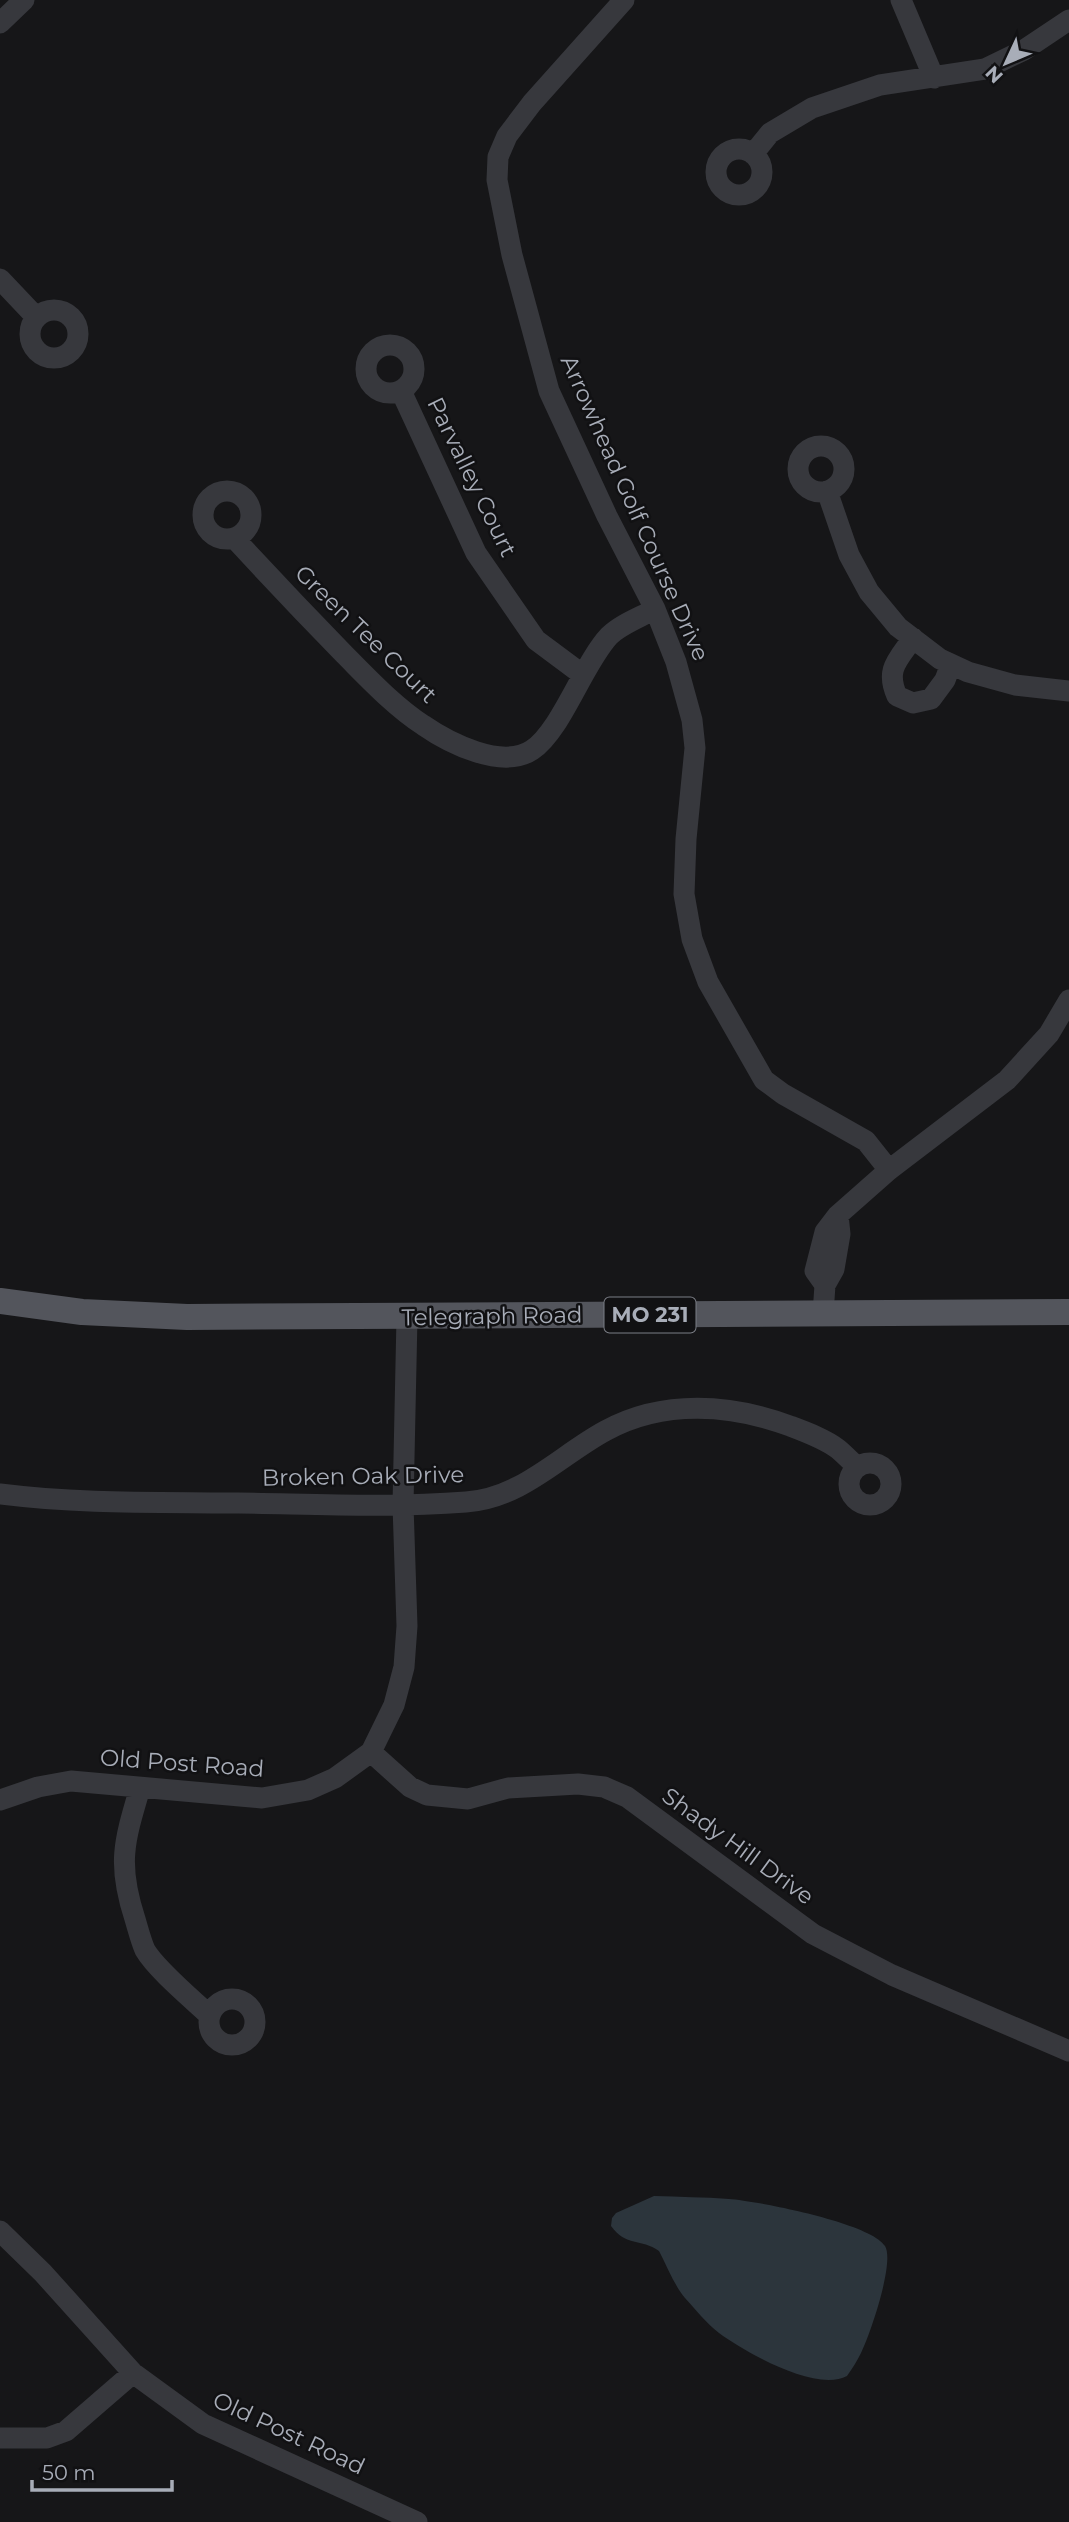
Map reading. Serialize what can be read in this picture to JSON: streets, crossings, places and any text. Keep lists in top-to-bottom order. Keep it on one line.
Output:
{"streets":{"main road":["MO 231","Telegraph Road"],"street":["Parvalley Court","Arrowhead Golf Course Drive","Green Tee Court","Broken Oak Drive","Old Post Road","Shady Hill Drive"]},"crossings":[["Parvalley Court","Green Tee Court"],["Arrowhead Golf Course Drive","Green Tee Court"],["Telegraph Road","Old Post Road"],["Broken Oak Drive","Old Post Road"],["Old Post Road","Shady Hill Drive"]],"scale_bar":"50 m","north":"bottom left"}
